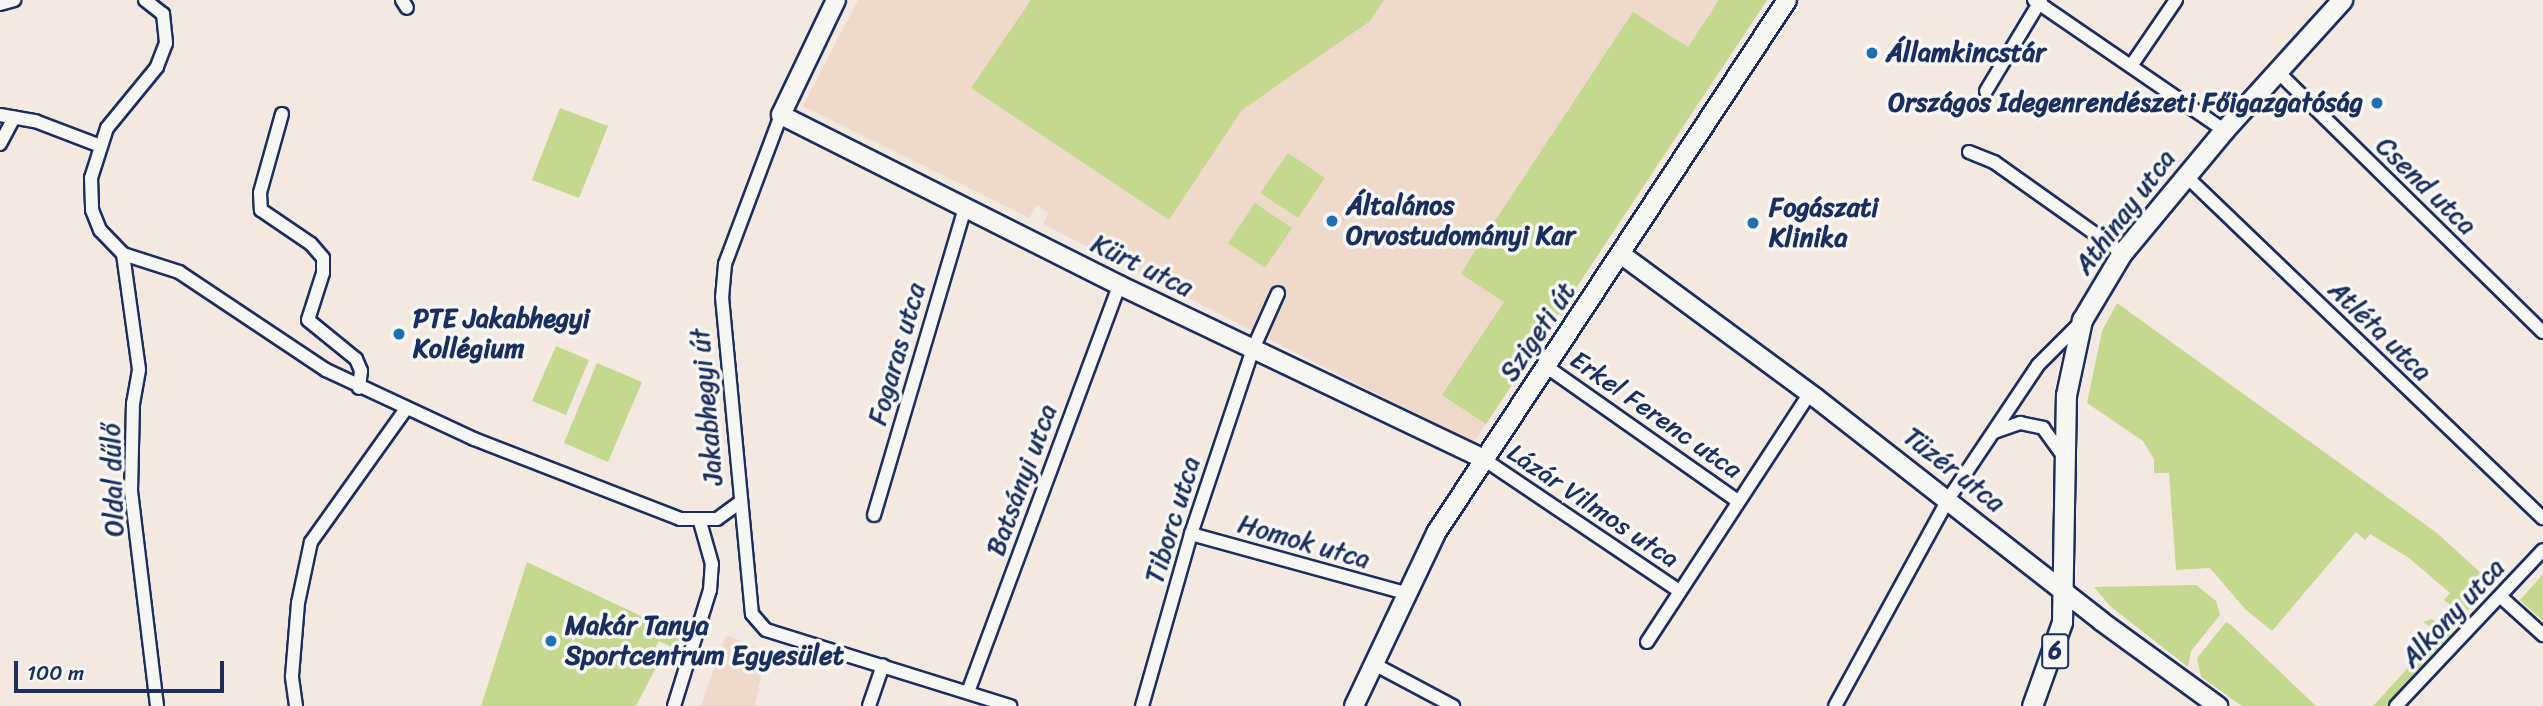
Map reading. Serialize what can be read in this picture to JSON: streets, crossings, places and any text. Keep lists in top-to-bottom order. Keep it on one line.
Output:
{"streets":{"main road":["Athinay utca","6"],"street":["Csend utca","Kürt utca","Atléta utca","Szigeti út","Fogaras utca","Jakabhegyi út","Erkel Ferenc utca","Tüzér utca","Oldal dűlő","Batsányi utca","Lázár Vilmos utca","Tiborc utca","Homok utca","Alkony utca"]},"crossings":[["Csend utca","Athinay utca"],["Athinay utca","Atléta utca"],["Athinay utca","Tüzér utca"],["Athinay utca","6"],["Kürt utca","Szigeti út"],["Kürt utca","Fogaras utca"],["Kürt utca","Jakabhegyi út"],["Kürt utca","Batsányi utca"],["Kürt utca","Lázár Vilmos utca"],["Kürt utca","Tiborc utca"],["Szigeti út","Erkel Ferenc utca"],["Szigeti út","Tüzér utca"],["Szigeti út","Lázár Vilmos utca"],["Szigeti út","Homok utca"],["Jakabhegyi út","Oldal dűlő"],["Tüzér utca","6"],["Tiborc utca","Homok utca"]],"places":["Államkincstár","Országos Idegenrendészeti Főigazgatóság","Általános Orvostudományi Kar","Fogászati Klinika","PTE Jakabhegyi Kollégium","Makár Tanya Sportcentrum Egyesület"],"scale_bar":"100 m"}
